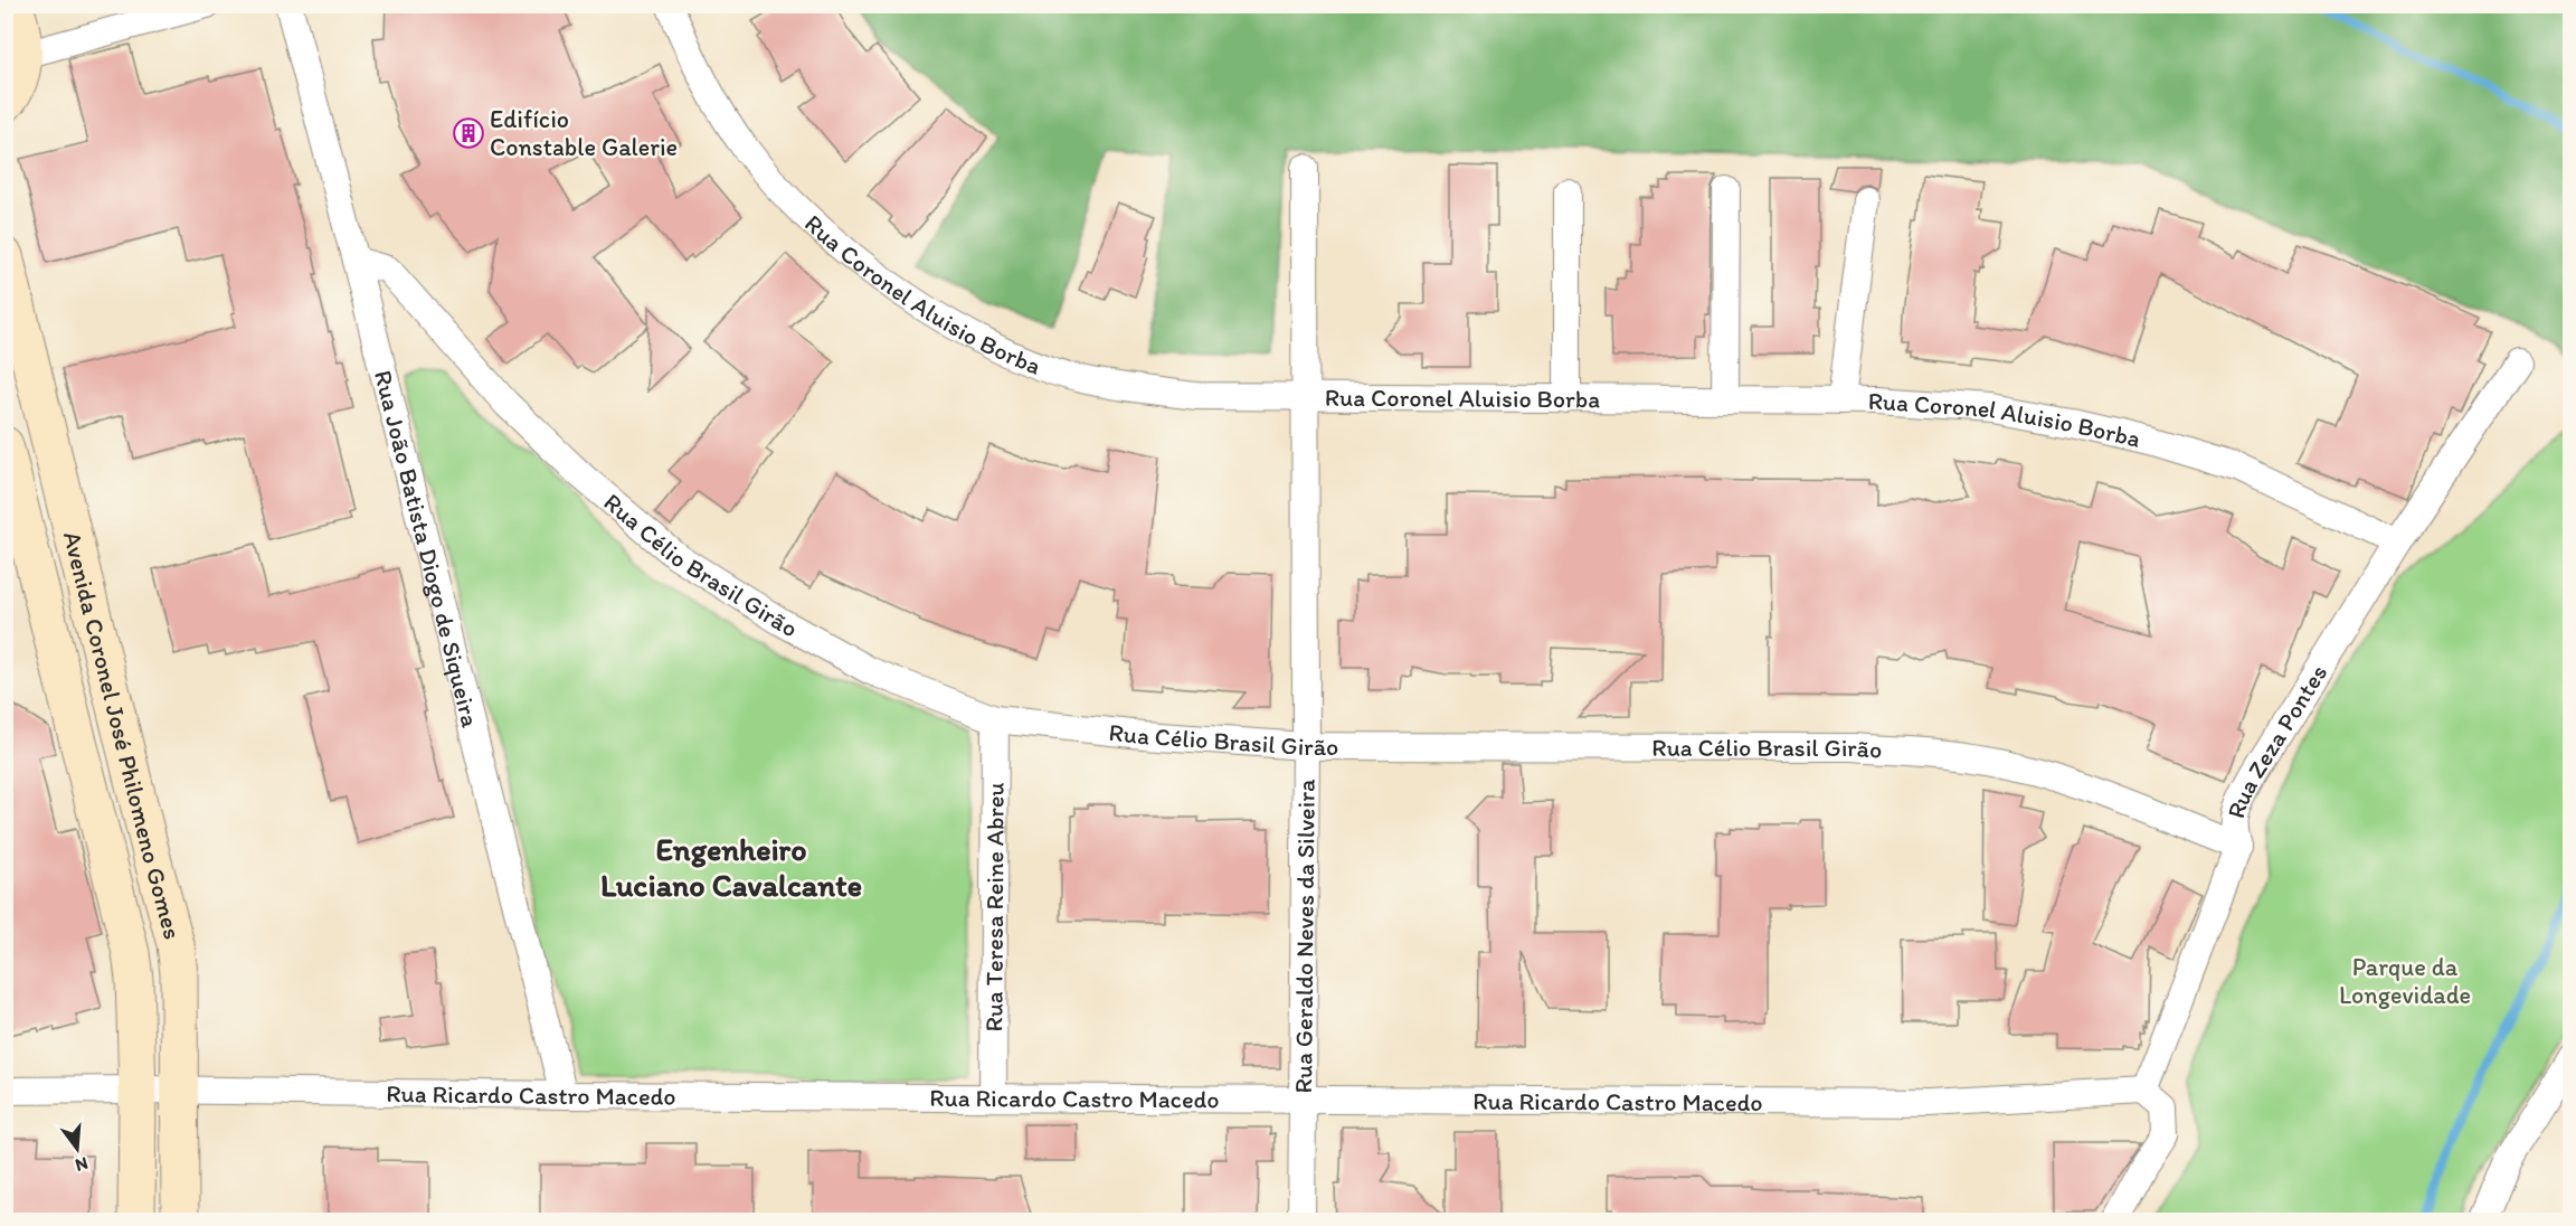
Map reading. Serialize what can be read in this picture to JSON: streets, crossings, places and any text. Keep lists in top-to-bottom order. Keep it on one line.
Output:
{"streets":{"main road":["Avenida Coronel José Philomeno Gomes"],"street":["Rua Coronel Aluisio Borba","Rua João Batista Diogo de Siqueira","Rua Célio Brasil Girão","Rua Zeza Pontes","Rua Teresa Reine Abreu","Rua Geraldo Neves da Silveira","Rua Ricardo Castro Macedo"]},"crossings":[["Rua Coronel Aluisio Borba","Rua Zeza Pontes"],["Rua Coronel Aluisio Borba","Rua Geraldo Neves da Silveira"],["Rua João Batista Diogo de Siqueira","Rua Célio Brasil Girão"],["Rua João Batista Diogo de Siqueira","Rua Ricardo Castro Macedo"],["Rua Célio Brasil Girão","Rua Zeza Pontes"],["Rua Célio Brasil Girão","Rua Teresa Reine Abreu"],["Rua Célio Brasil Girão","Rua Geraldo Neves da Silveira"],["Avenida Coronel José Philomeno Gomes","Rua Ricardo Castro Macedo"],["Rua Zeza Pontes","Rua Ricardo Castro Macedo"],["Rua Teresa Reine Abreu","Rua Ricardo Castro Macedo"],["Rua Geraldo Neves da Silveira","Rua Ricardo Castro Macedo"]],"districts":["Engenheiro Luciano Cavalcante"],"parks":["Parque da Longevidade"],"places":{"building":["Edifício Constable Galerie"]},"north":"bottom"}
